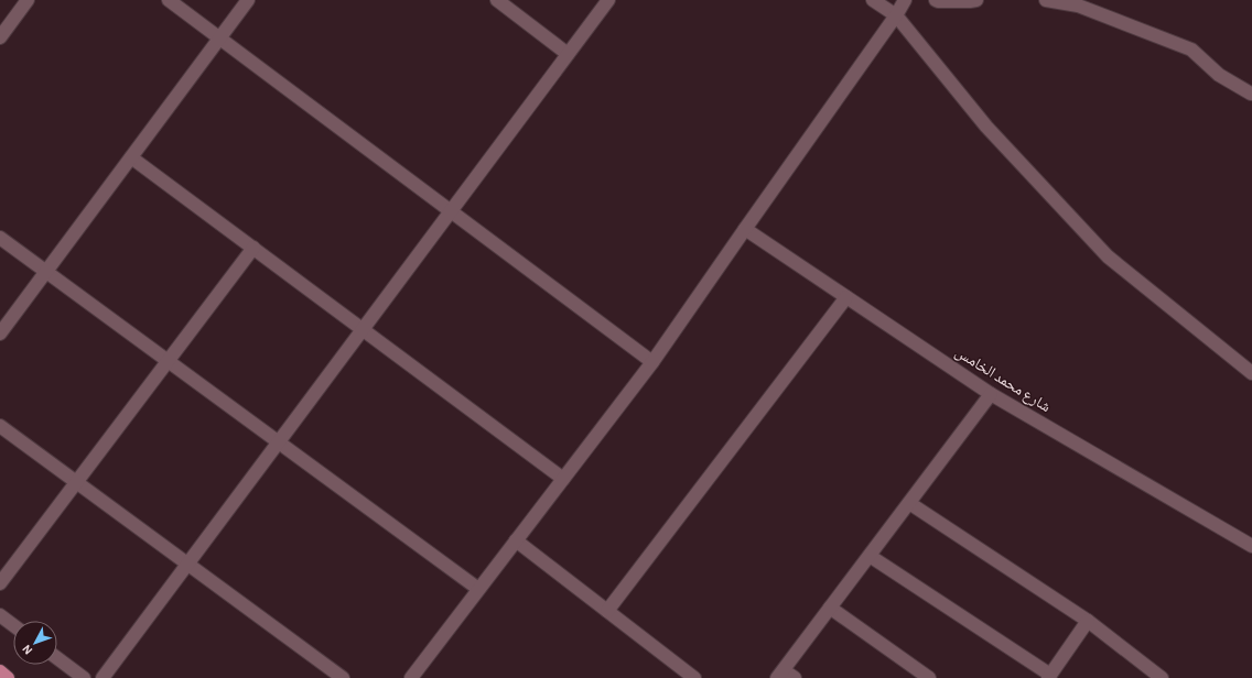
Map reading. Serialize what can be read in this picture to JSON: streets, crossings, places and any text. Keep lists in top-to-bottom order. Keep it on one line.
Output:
{"streets":{"street":["شارع محمد الخامس"]},"north":"bottom left"}
